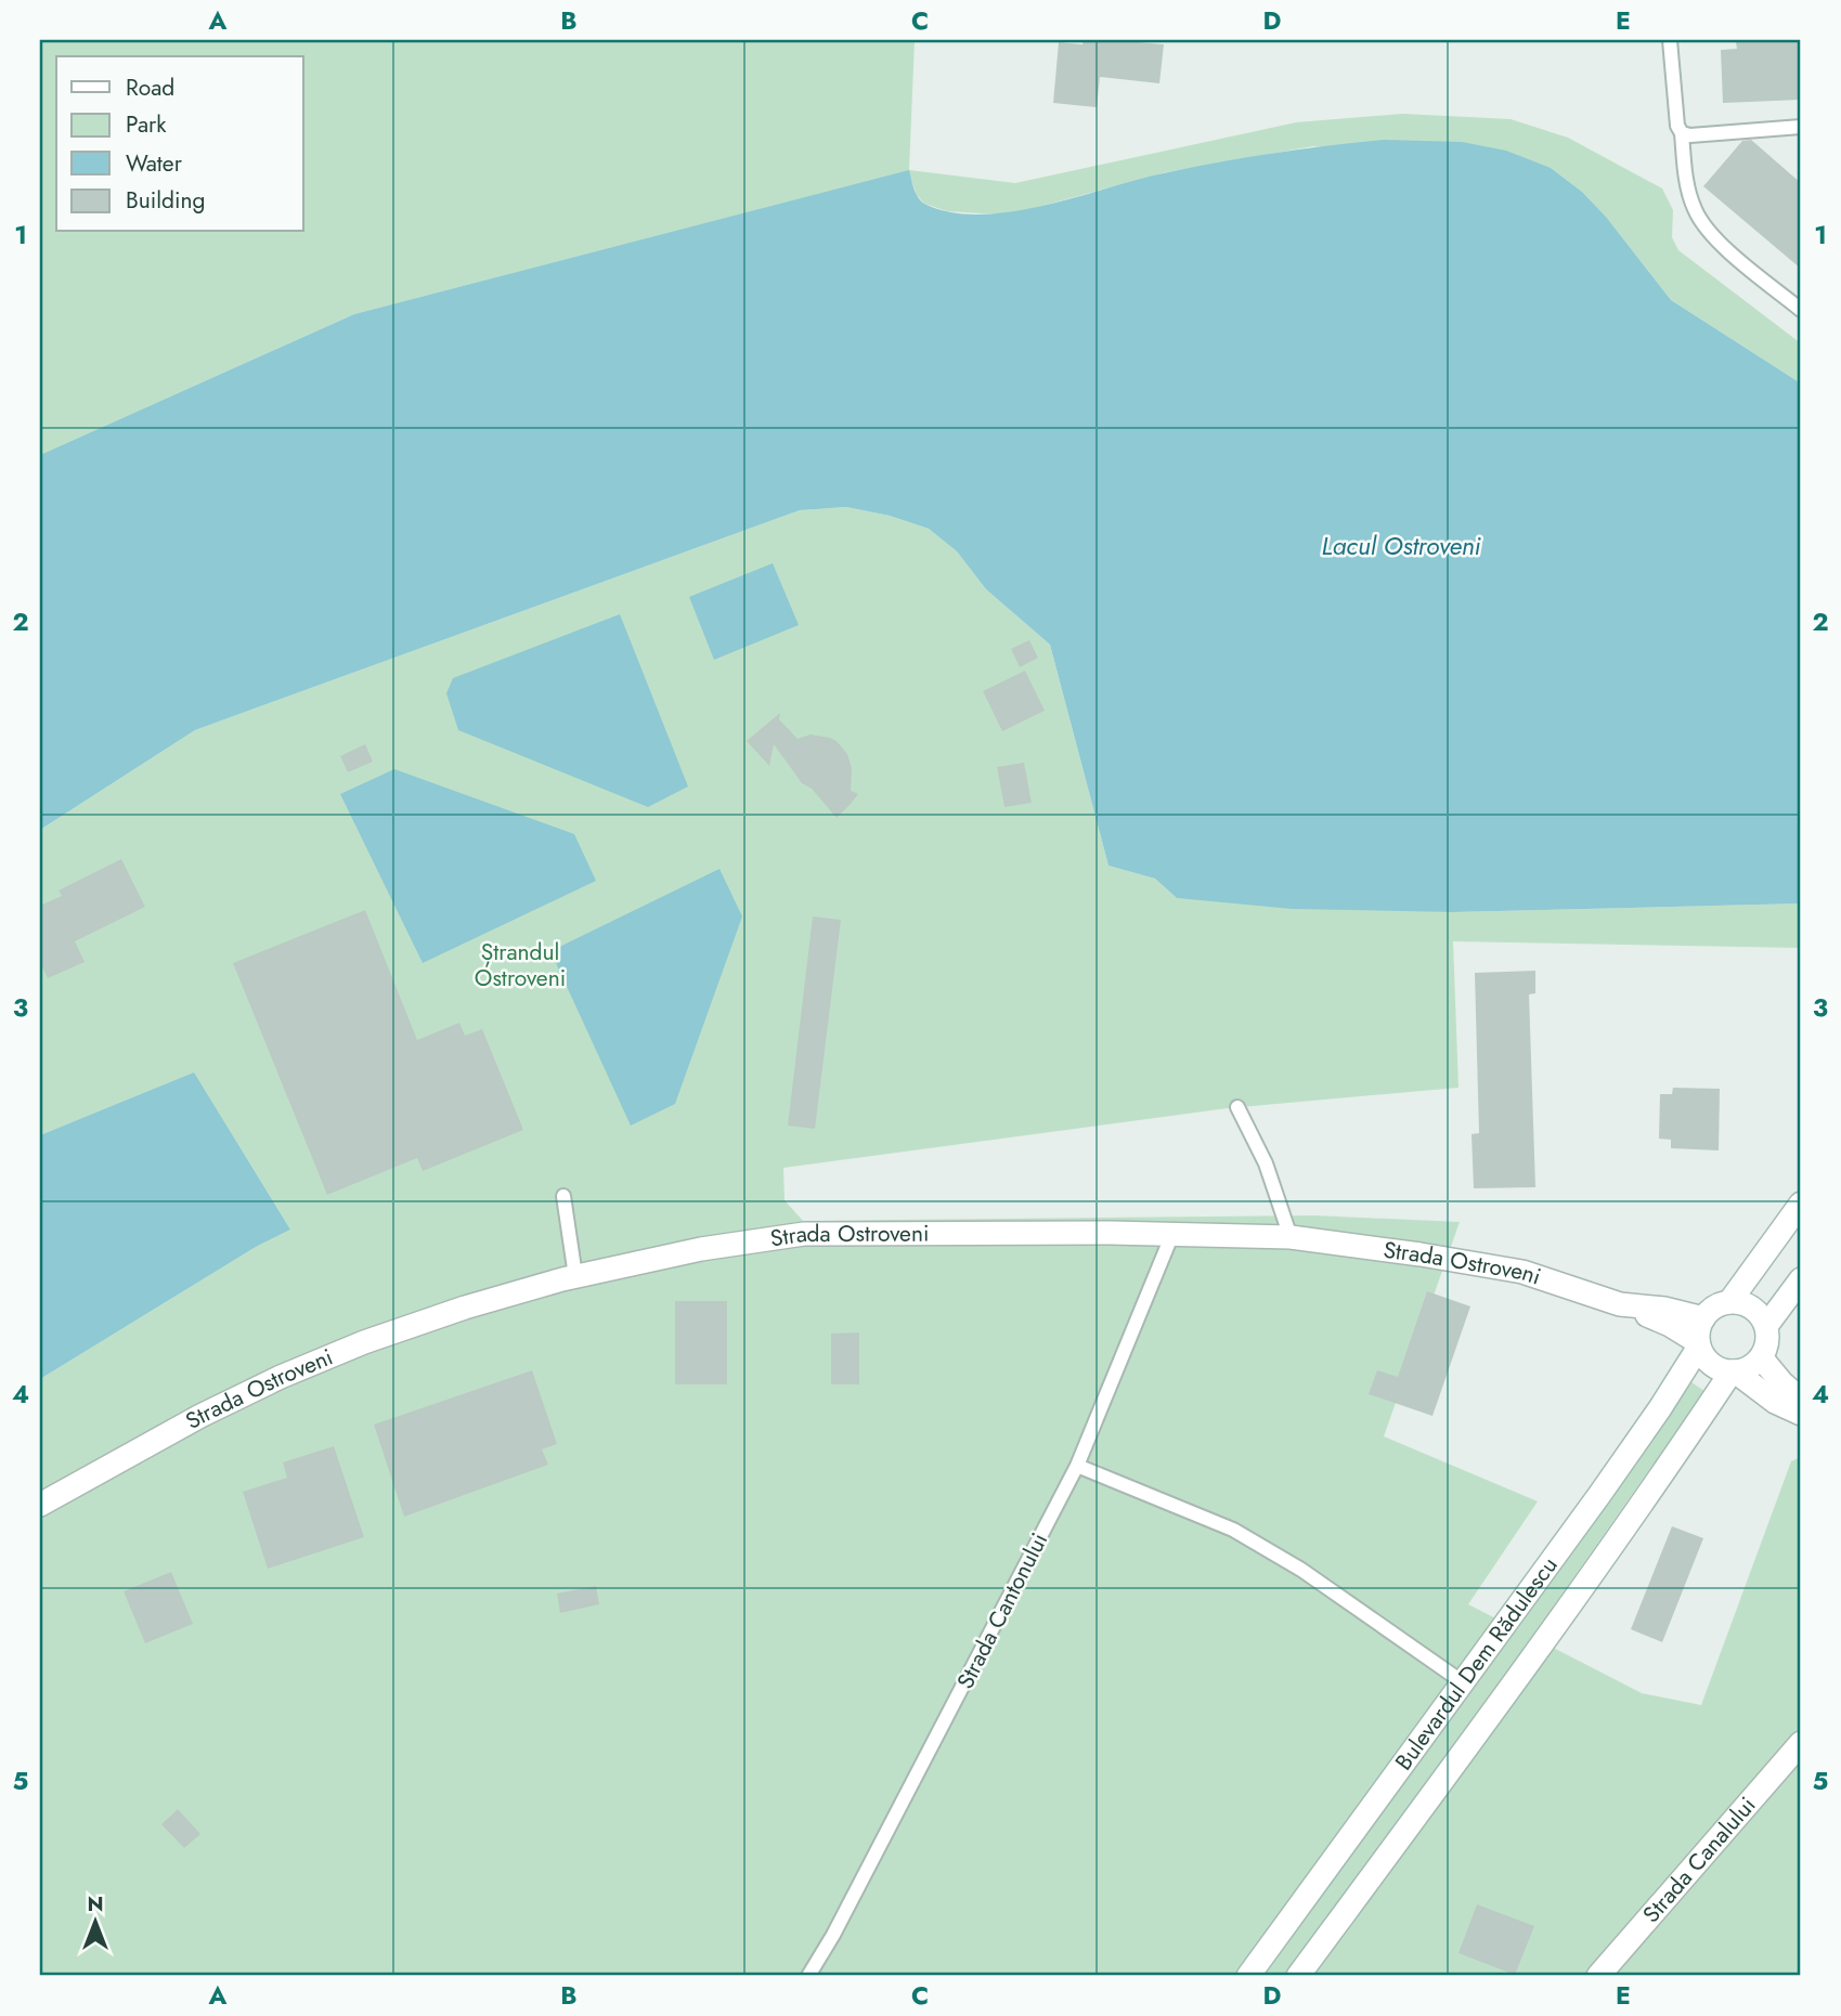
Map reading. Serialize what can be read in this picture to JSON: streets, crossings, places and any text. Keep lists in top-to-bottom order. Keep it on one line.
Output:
{"streets":{"street":["Strada Ostroveni","Bulevardul Dem Rădulescu","Strada Canalului"],"lane":["Strada Cantonului"]},"crossings":[["Strada Ostroveni","Strada Cantonului"],["Strada Ostroveni","Bulevardul Dem Rădulescu"]],"water":["Lacul Ostroveni"],"parks":["Ștrandul Ostroveni"],"legend":["Road","Park","Water","Building"],"north":"top","grid":{"columns":["A","B","C","D","E"],"rows":["1","2","3","4","5"]}}
